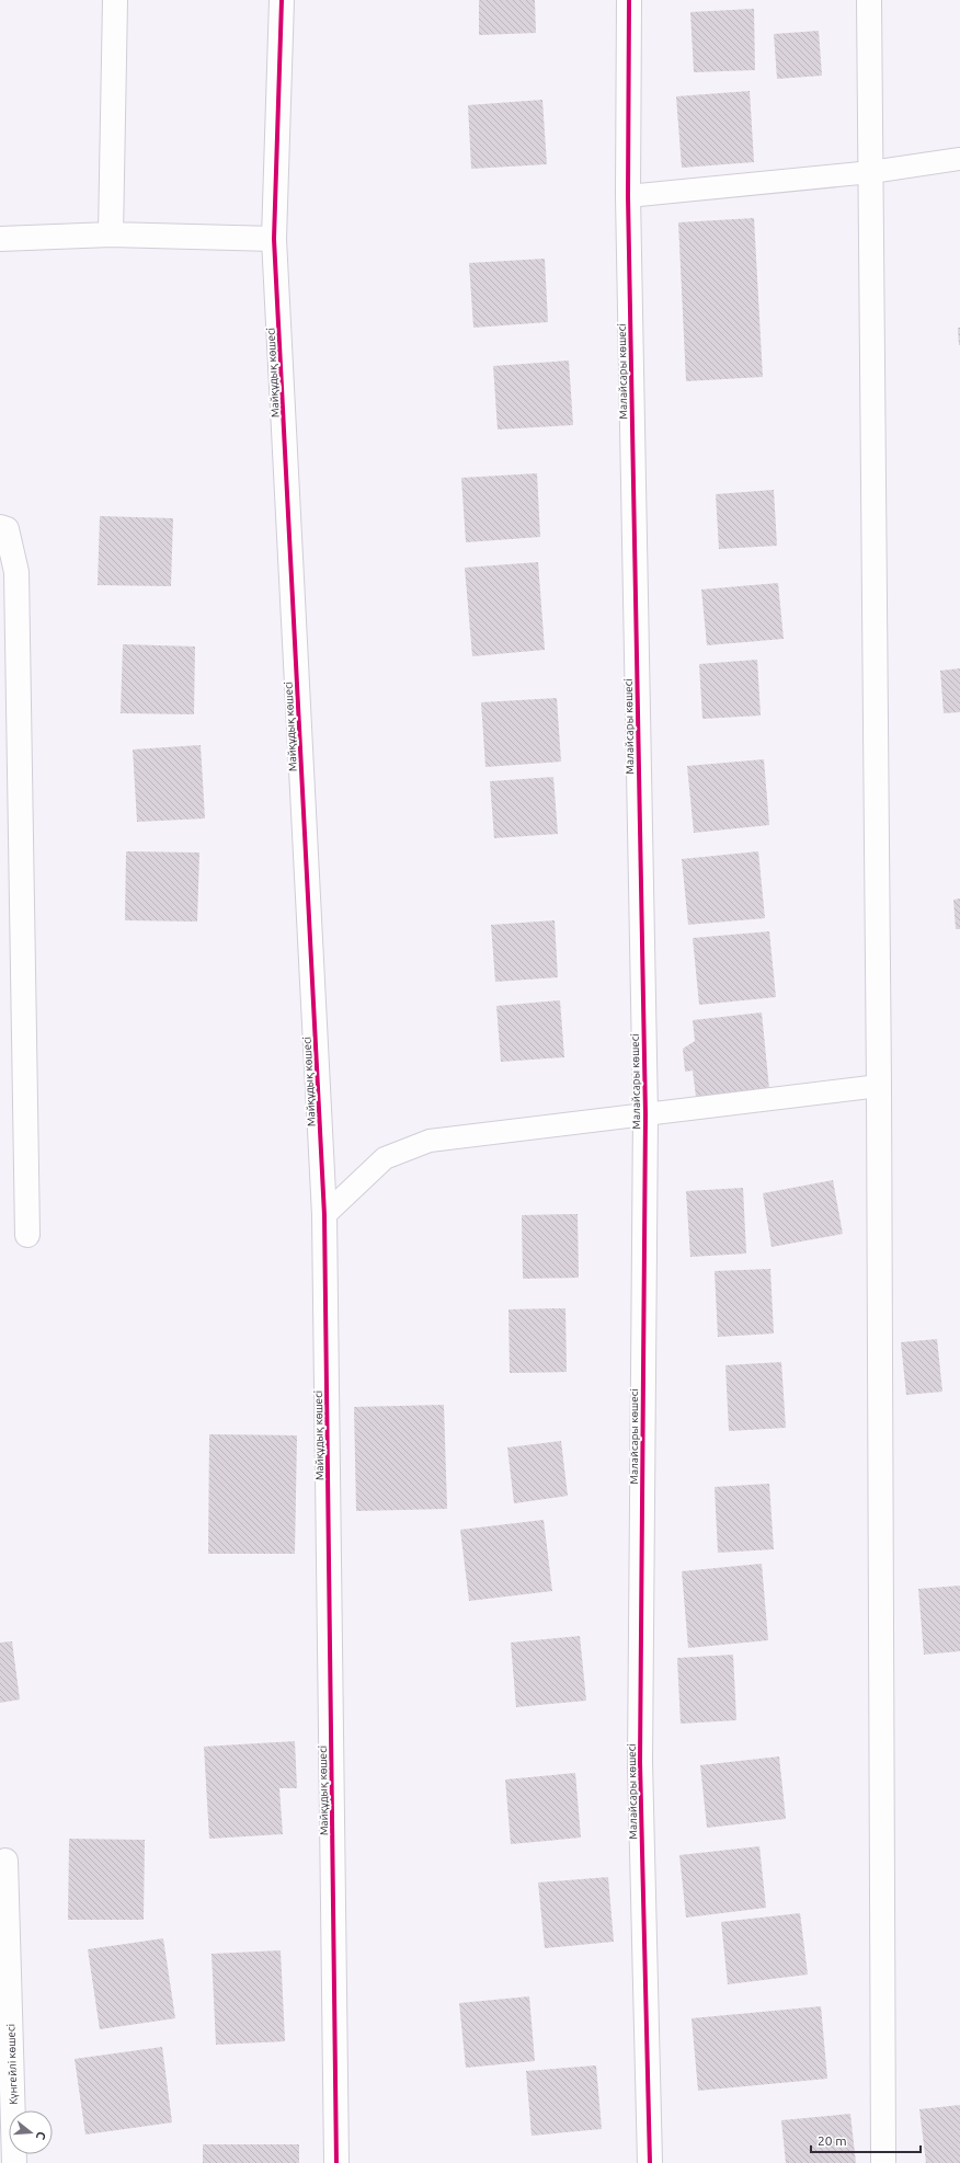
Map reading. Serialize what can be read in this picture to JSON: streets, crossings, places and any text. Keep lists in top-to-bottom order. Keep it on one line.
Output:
{"streets":{"street":["Малайсары көшесі","Майқұдық көшесі","Күнгейлі көшесі"]},"scale_bar":"20 m","north":"right"}
